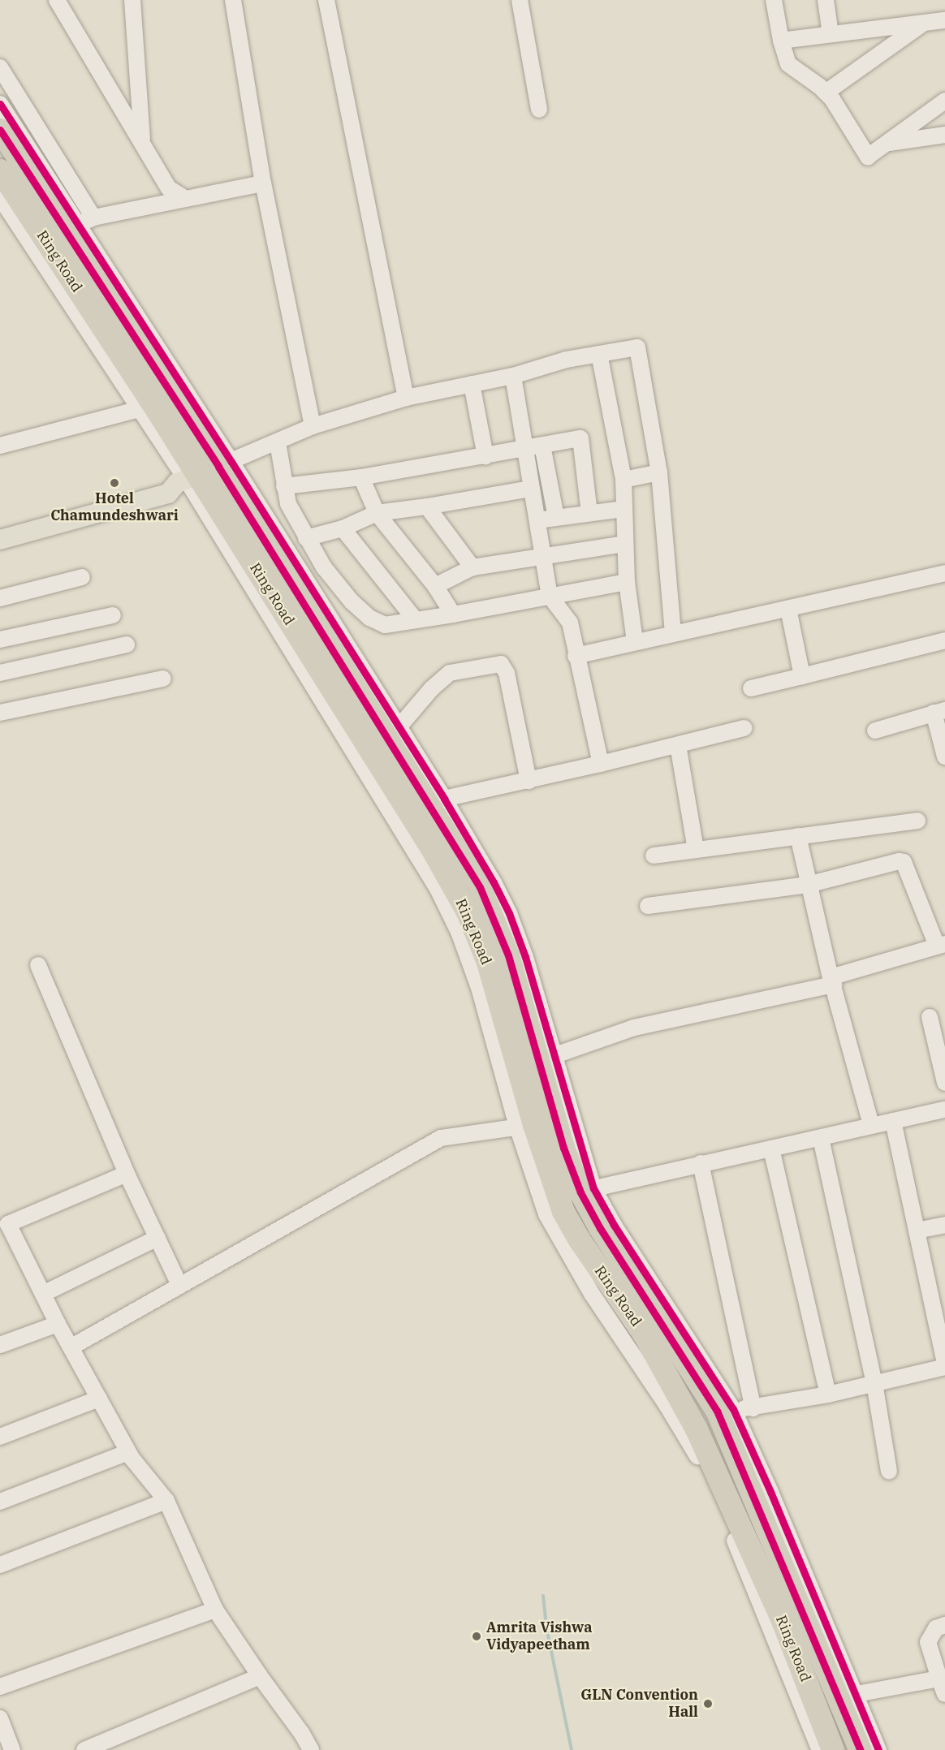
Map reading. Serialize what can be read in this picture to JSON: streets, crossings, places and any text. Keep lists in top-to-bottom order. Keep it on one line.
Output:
{"streets":{"highway":["Ring Road"]},"places":["Hotel Chamundeshwari","Amrita Vishwa Vidyapeetham","GLN Convention Hall"]}
